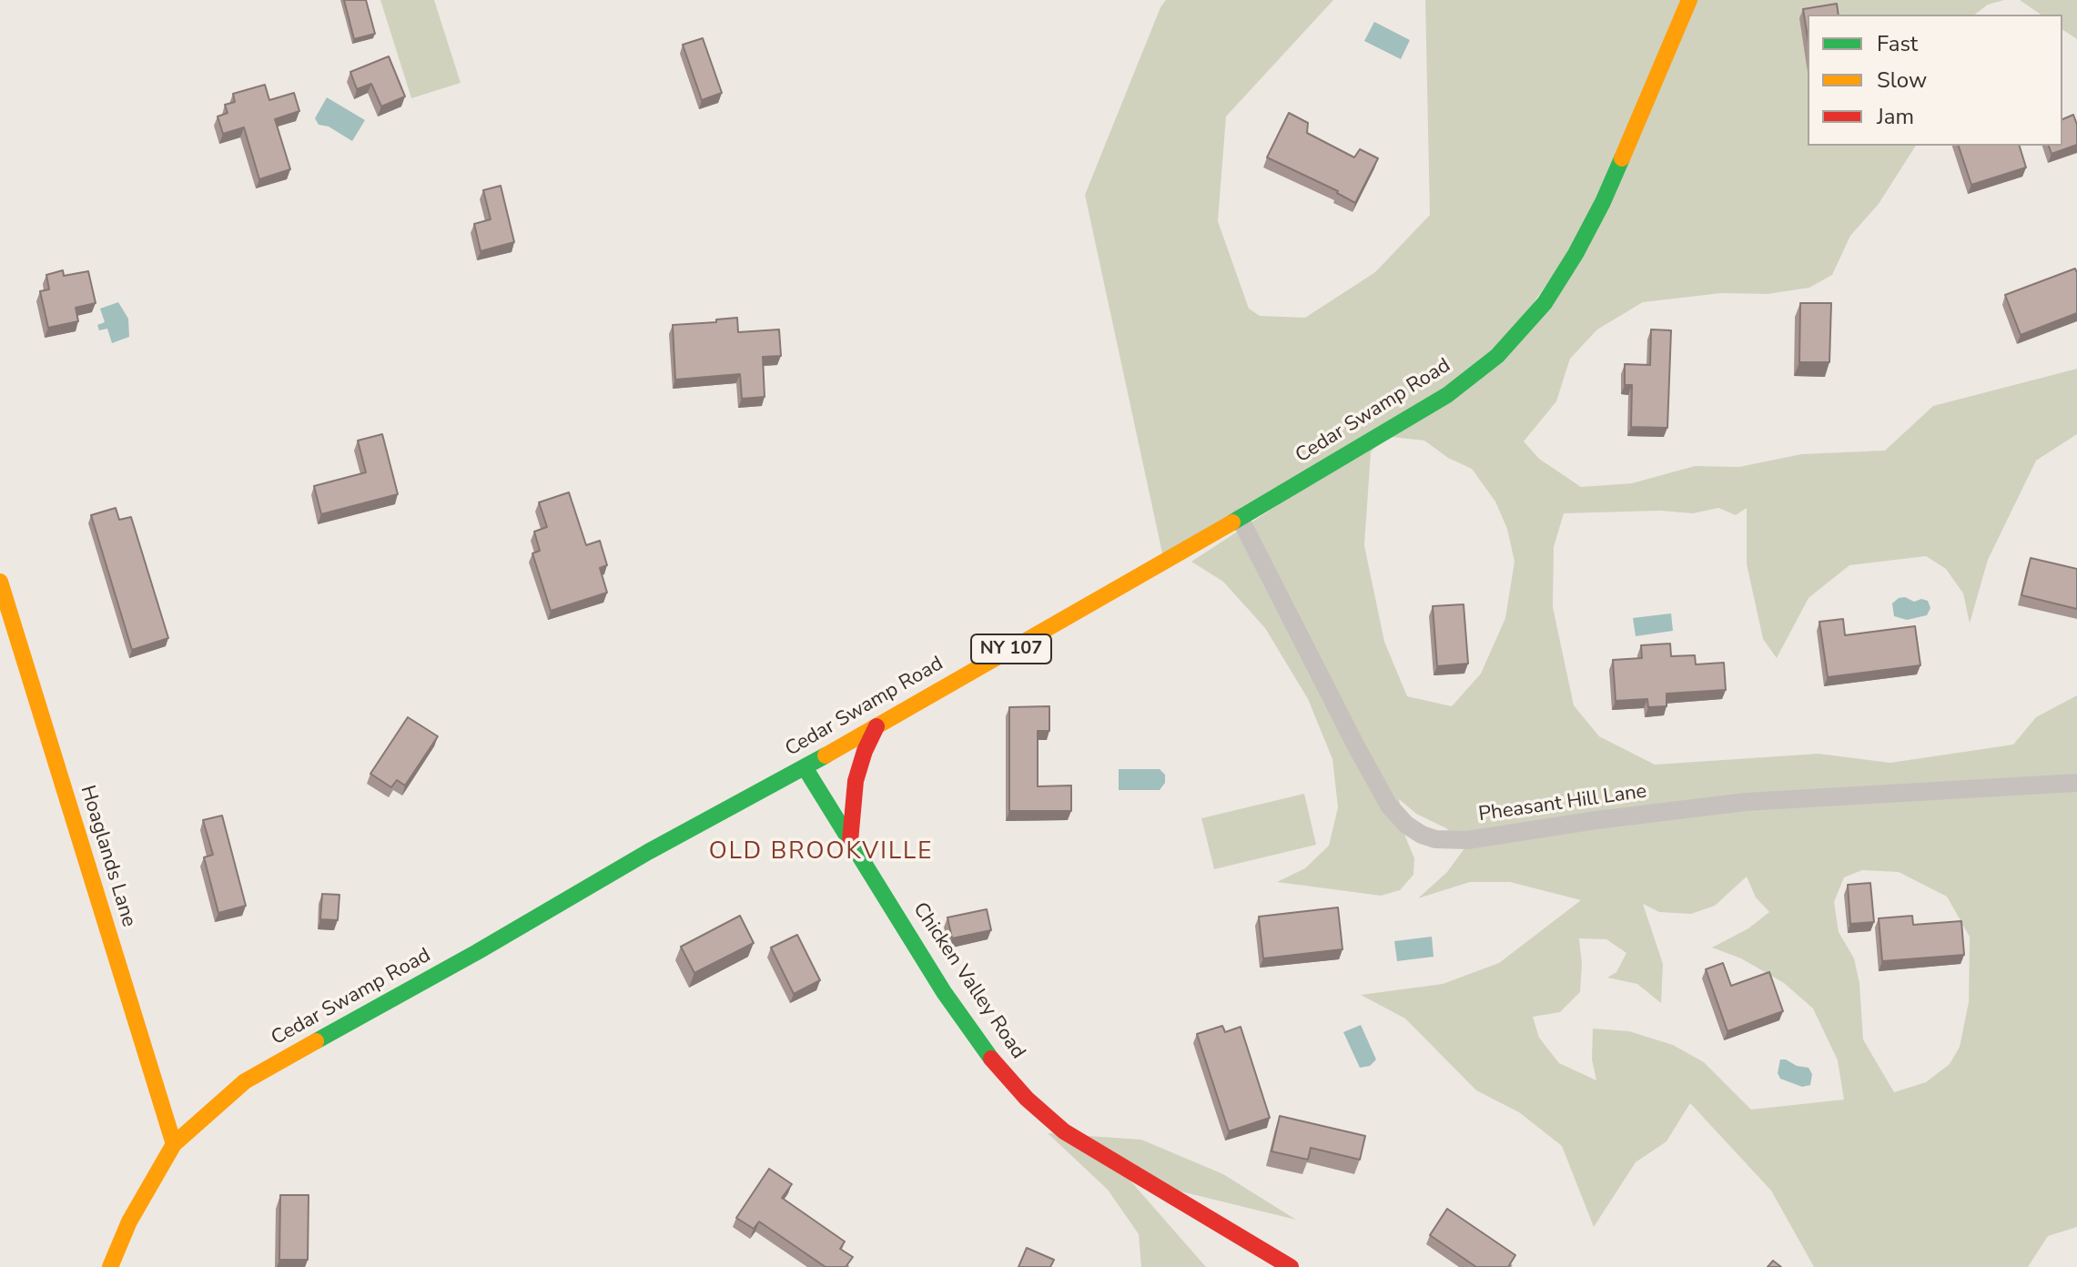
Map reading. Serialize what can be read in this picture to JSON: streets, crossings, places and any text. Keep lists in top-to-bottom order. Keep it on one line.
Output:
{"streets":{"main road":["Cedar Swamp Road","NY 107","Hoaglands Lane","Chicken Valley Road"],"street":["Pheasant Hill Lane"]},"crossings":[["Cedar Swamp Road","Pheasant Hill Lane"],["Cedar Swamp Road","Hoaglands Lane"],["Cedar Swamp Road","Chicken Valley Road"]],"districts":["OLD BROOKVILLE"],"legend":["Fast","Slow","Jam"]}
